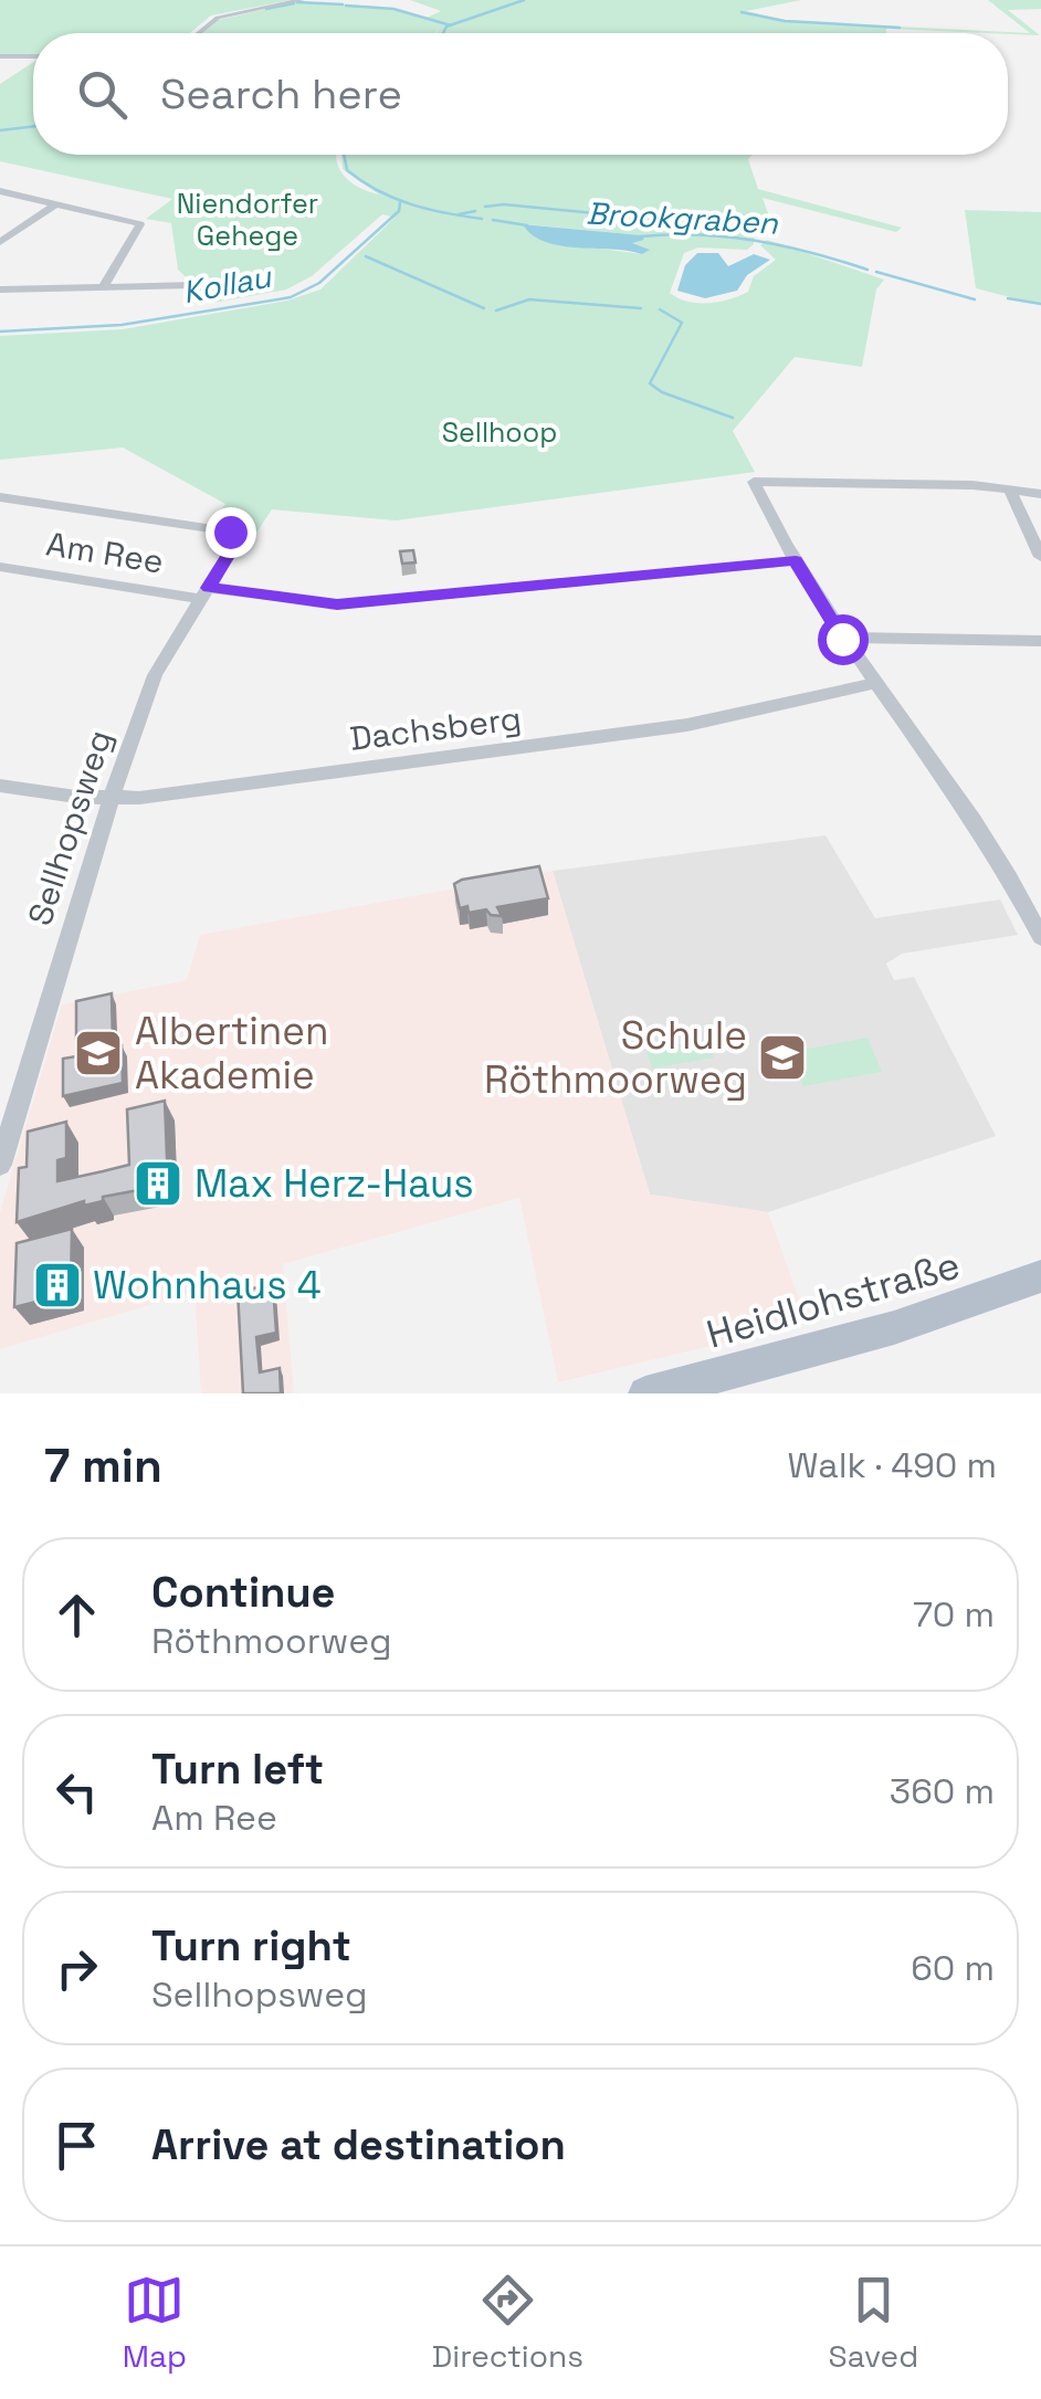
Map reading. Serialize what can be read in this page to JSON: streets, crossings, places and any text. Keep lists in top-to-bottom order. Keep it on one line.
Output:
{"streets":{"main road":["Heidlohstraße"],"street":["Am Ree","Dachsberg","Sellhopsweg"]},"crossings":[["Am Ree","Sellhopsweg"],["Dachsberg","Sellhopsweg"]],"water":["Brookgraben","Kollau"],"parks":["Niendorfer Gehege","Sellhoop"],"places":{"school or university":["Albertinen Akademie","Schule Röthmoorweg"],"building":["Max Herz-Haus","Wohnhaus 4"]},"page":{"search":"Search here","heading":["7 min","Walk · 490 m"],"list":[["Continue","Röthmoorweg","70 m"],["Turn left","Am Ree","360 m"],["Turn right","Sellhopsweg","60 m"],"Arrive at destination"],"nav":["Map","Directions","Saved"]}}
